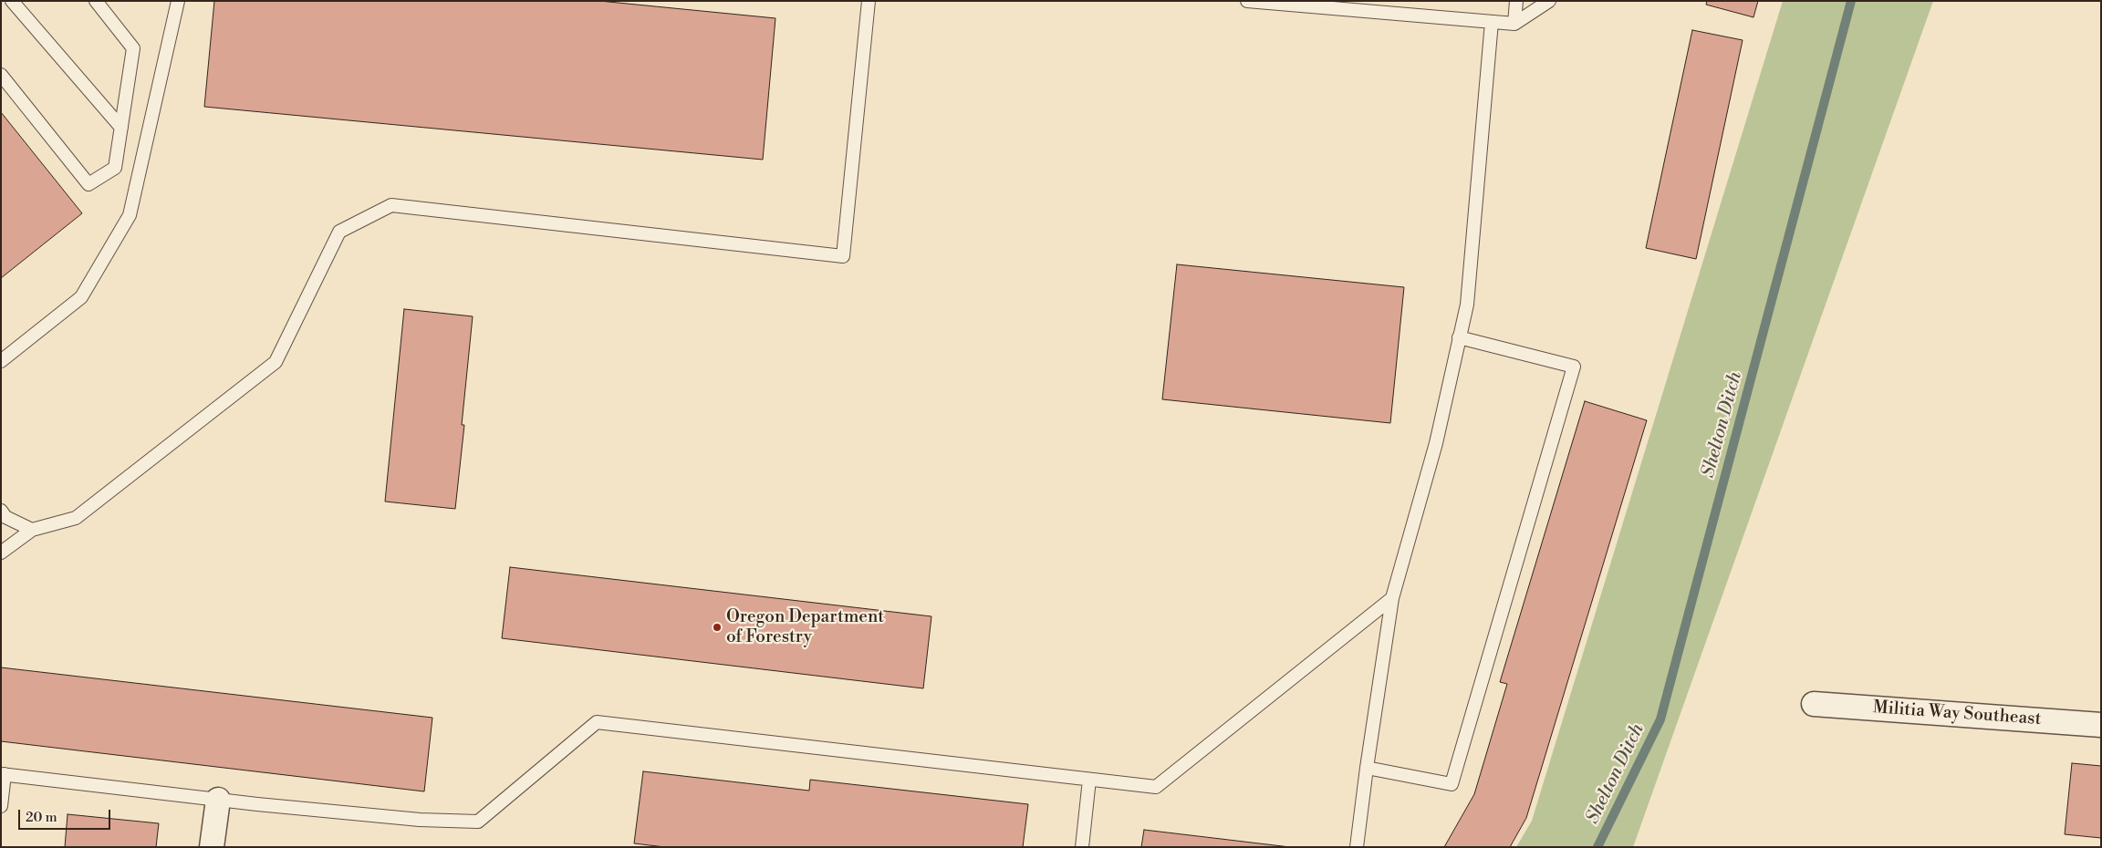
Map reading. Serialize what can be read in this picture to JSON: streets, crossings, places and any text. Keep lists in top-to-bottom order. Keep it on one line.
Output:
{"streets":{"street":["Militia Way Southeast"]},"water":["Shelton Ditch"],"places":["Oregon Department of Forestry"],"scale_bar":"20 m"}
